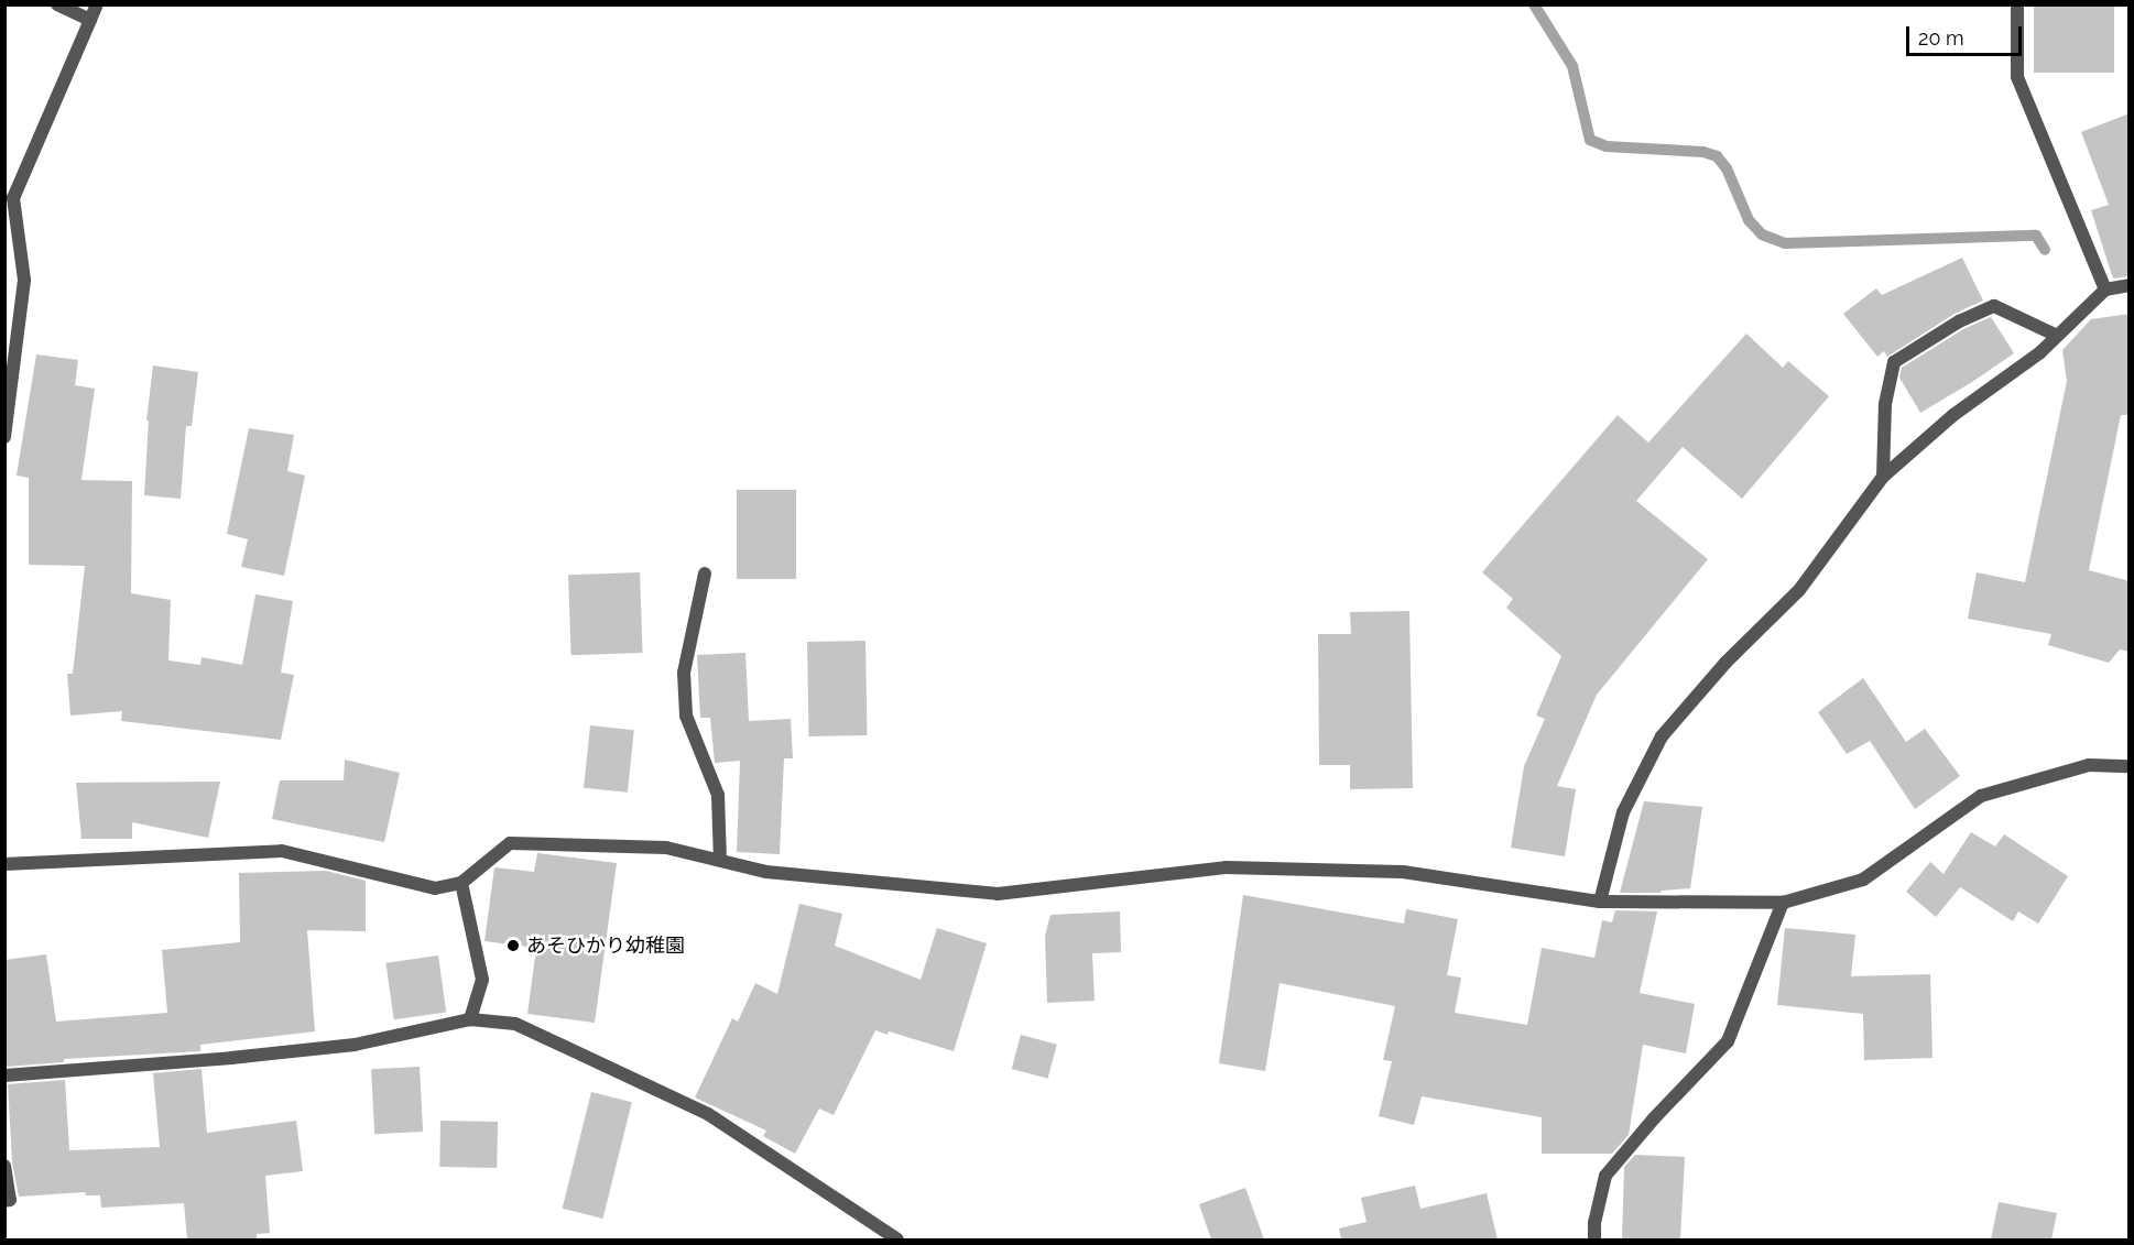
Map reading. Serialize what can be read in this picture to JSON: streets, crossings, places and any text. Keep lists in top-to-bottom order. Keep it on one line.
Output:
{"places":["あそひかり幼稚園"],"scale_bar":"20 m"}
